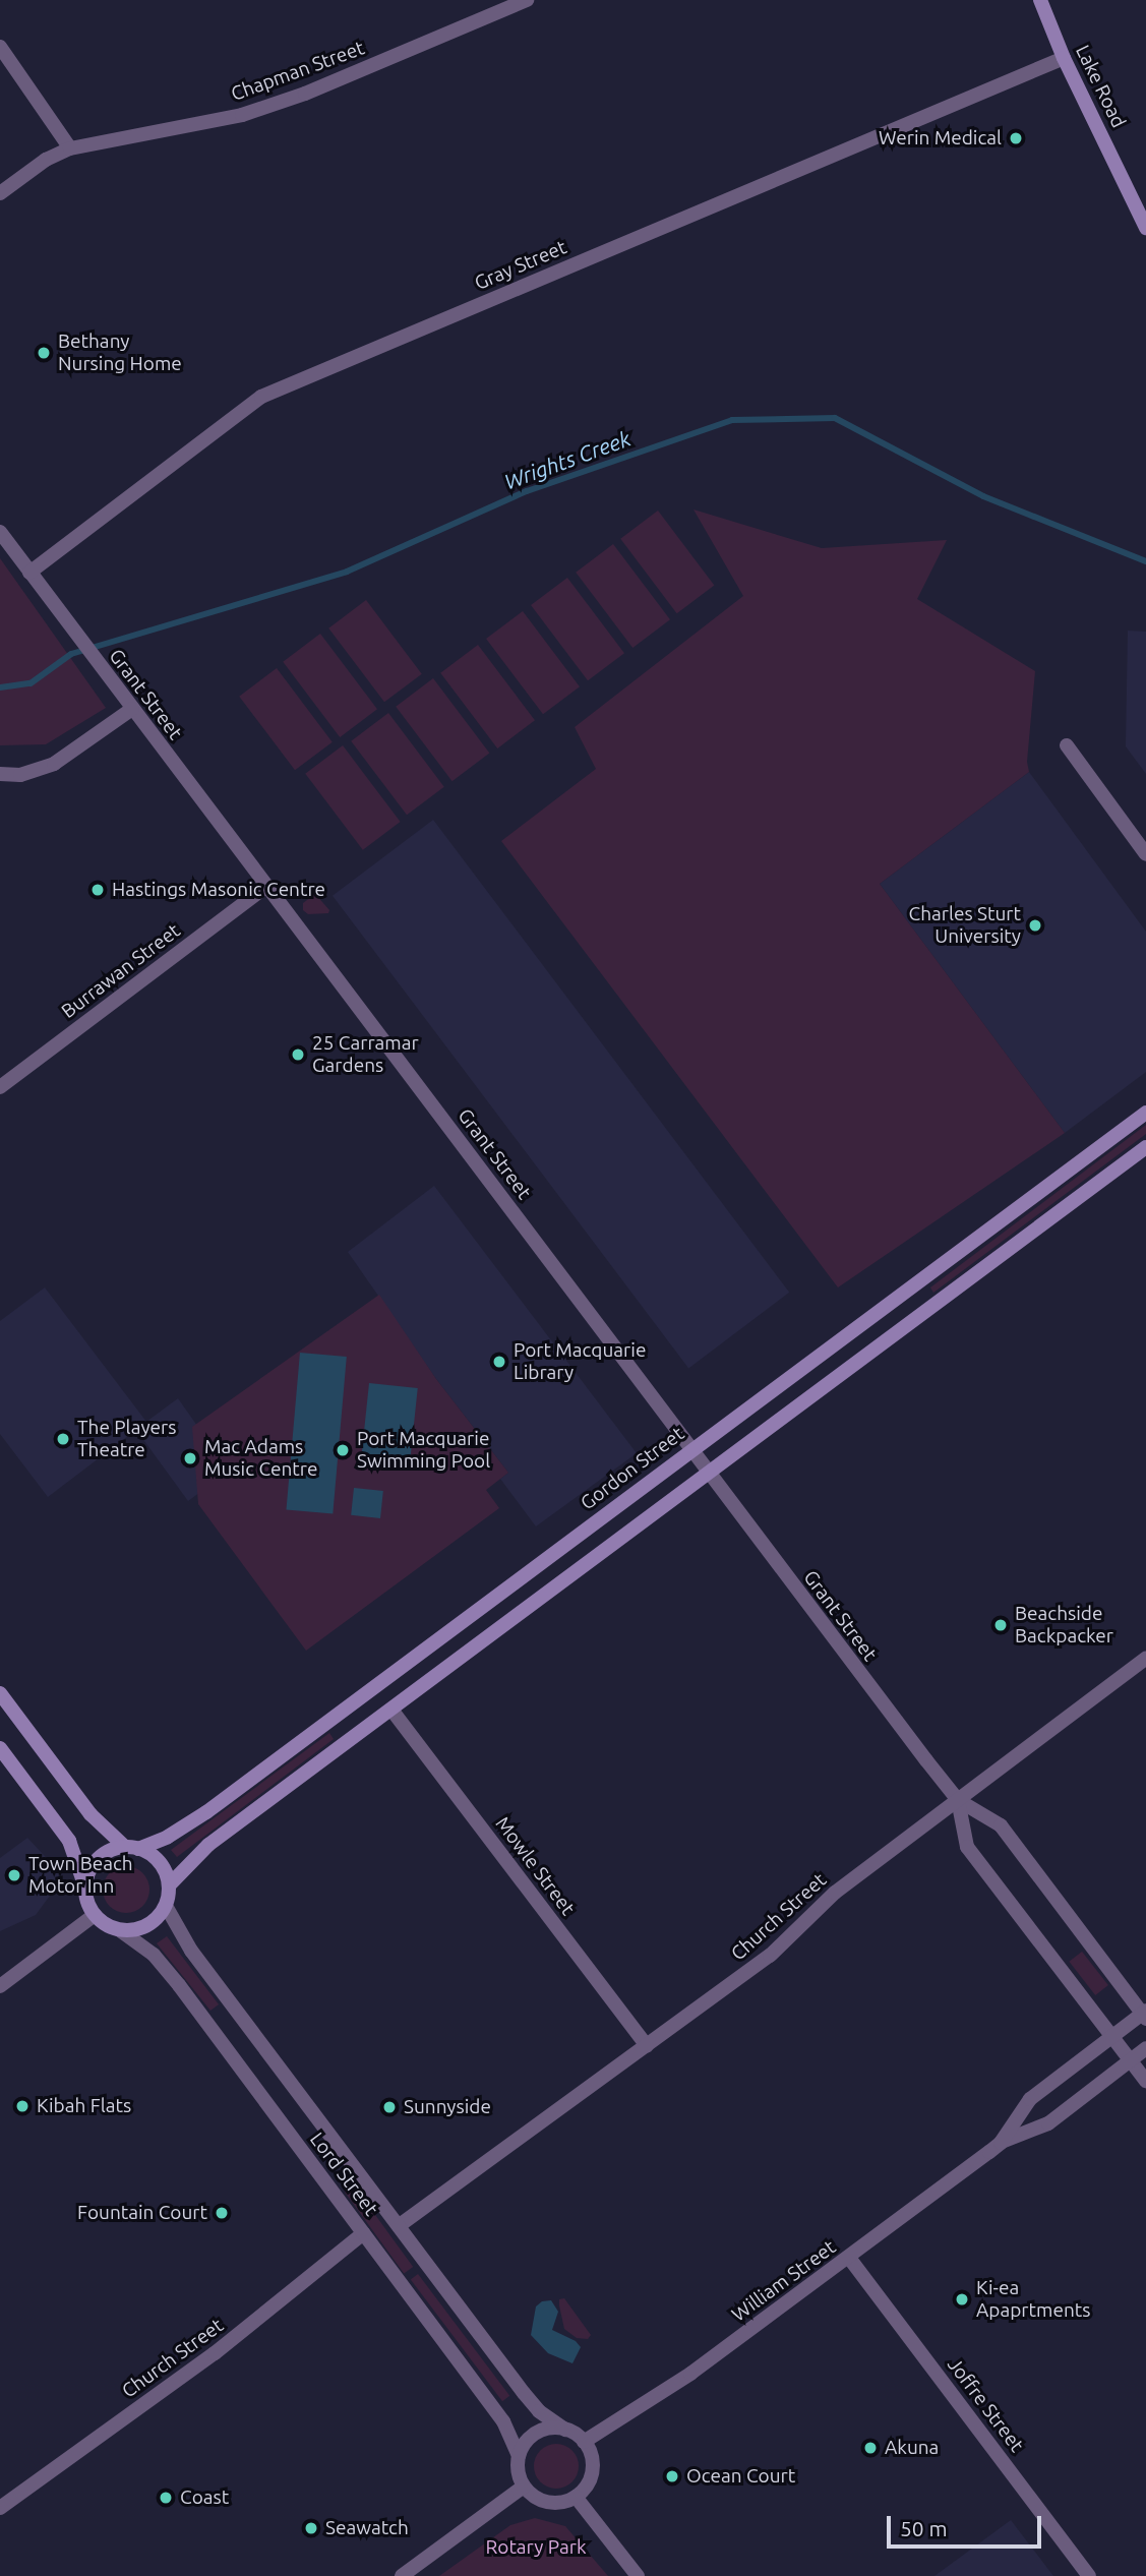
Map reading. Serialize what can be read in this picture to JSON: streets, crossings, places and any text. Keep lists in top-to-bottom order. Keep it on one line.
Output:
{"streets":{"main road":["Lake Road","Gordon Street"],"street":["Chapman Street","Gray Street","Grant Street","Burrawan Street","Mowle Street","Church Street","Lord Street","William Street","Joffre Street"]},"crossings":[["Lake Road","Gray Street"],["Gray Street","Grant Street"],["Grant Street","Burrawan Street"],["Grant Street","Gordon Street"],["Grant Street","Church Street"],["Grant Street","William Street"],["Gordon Street","Lord Street"],["Mowle Street","Church Street"],["Church Street","Lord Street"],["Lord Street","William Street"],["William Street","Joffre Street"]],"water":["Wrights Creek"],"parks":["Rotary Park"],"places":["Werin Medical","Bethany Nursing Home","Hastings Masonic Centre","Charles Sturt University","25 Carramar Gardens","Port Macquarie Library","The Players Theatre","Port Macquarie Swimming Pool","Mac Adams Music Centre","Beachside Backpacker","Town Beach Motor Inn","Kibah Flats","Sunnyside","Fountain Court","Ki-ea Apaprtments","Akuna","Ocean Court","Coast","Seawatch"],"scale_bar":"50 m"}
